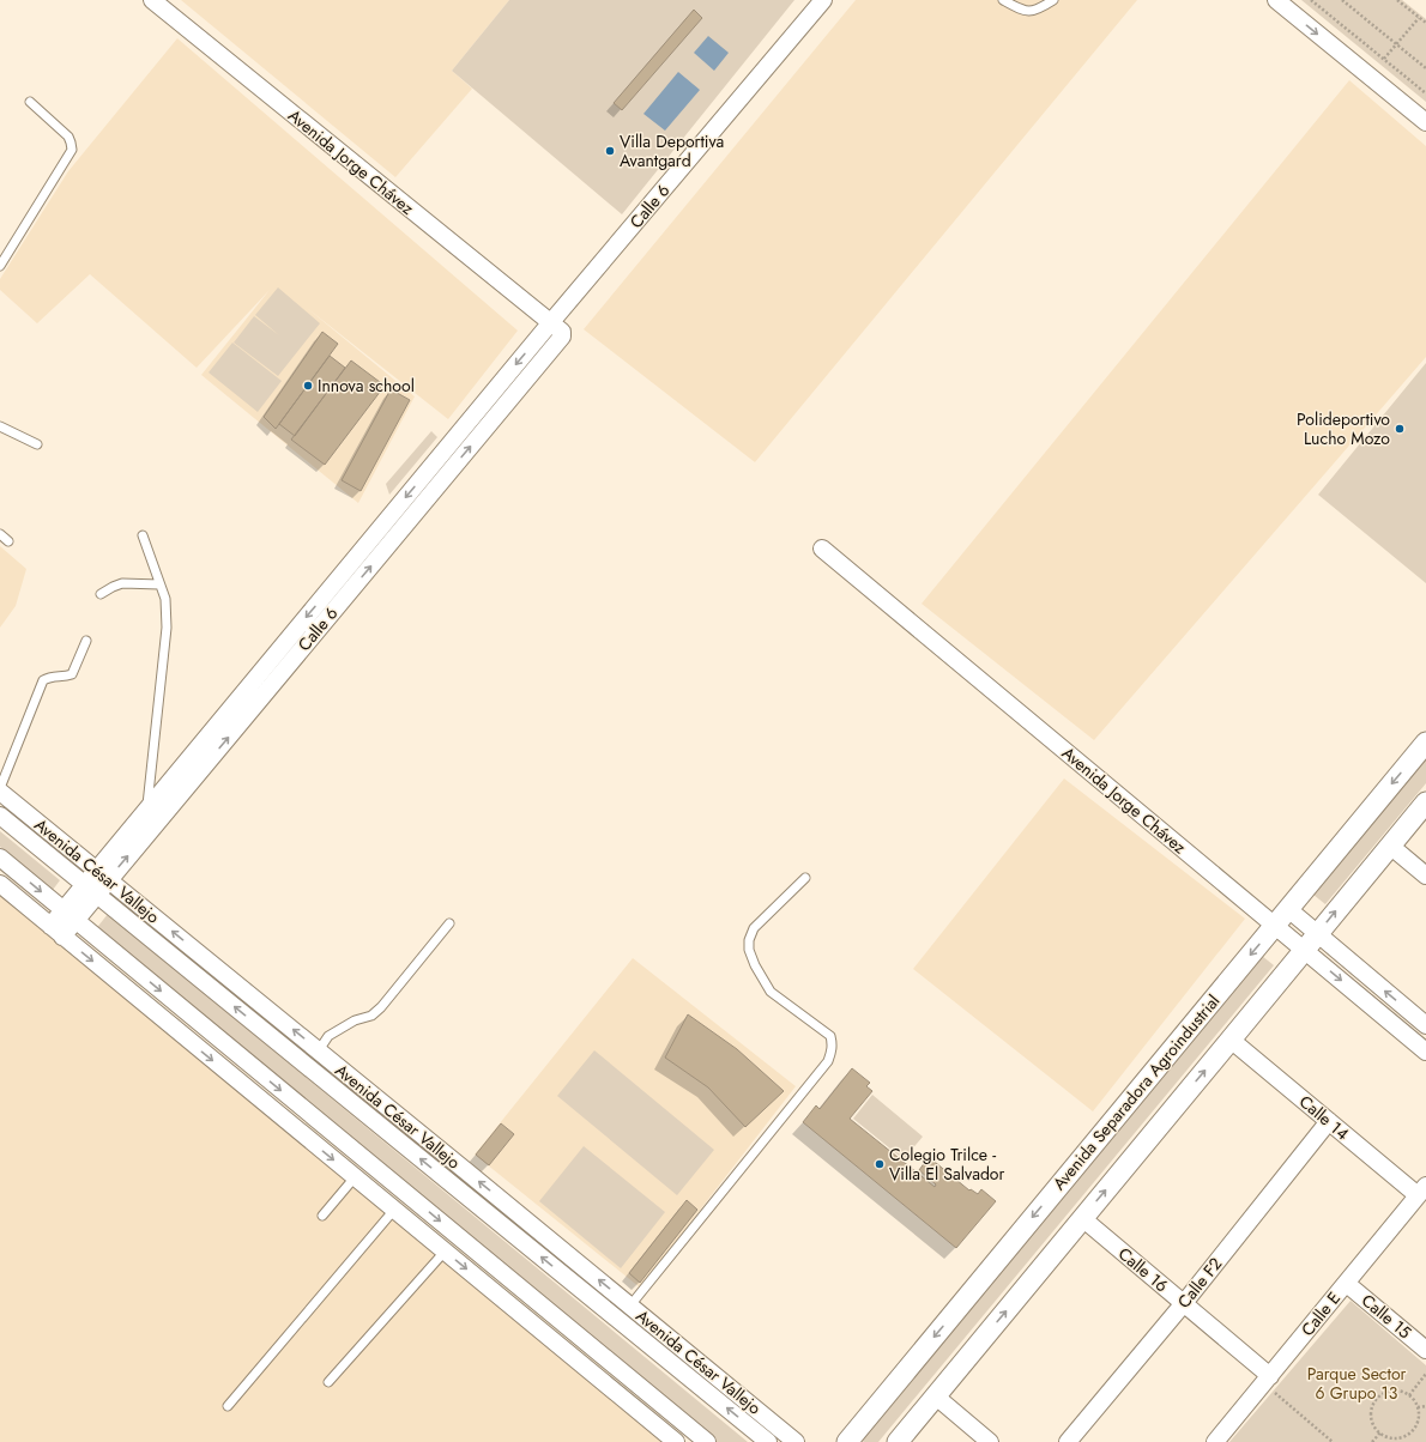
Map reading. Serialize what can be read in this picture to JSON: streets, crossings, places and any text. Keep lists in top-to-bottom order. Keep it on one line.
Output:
{"streets":{"street":["Avenida Jorge Chávez","Calle 6","Avenida César Vallejo","Avenida Separadora Agroindustrial","Calle 14","Calle 16","Calle F2","Calle E","Calle 15"]},"crossings":[["Avenida Jorge Chávez","Calle 6"],["Avenida Jorge Chávez","Avenida Separadora Agroindustrial"],["Calle 6","Avenida César Vallejo"],["Calle 14","Calle F2"],["Calle 14","Calle E"],["Calle 16","Calle F2"],["Calle 16","Calle E"],["Calle E","Calle 15"]],"parks":["Parque Sector 6 Grupo 13"],"places":["Villa Deportiva Avantgard","Innova school","Polideportivo Lucho Mozo","Colegio Trilce - Villa El Salvador"]}
